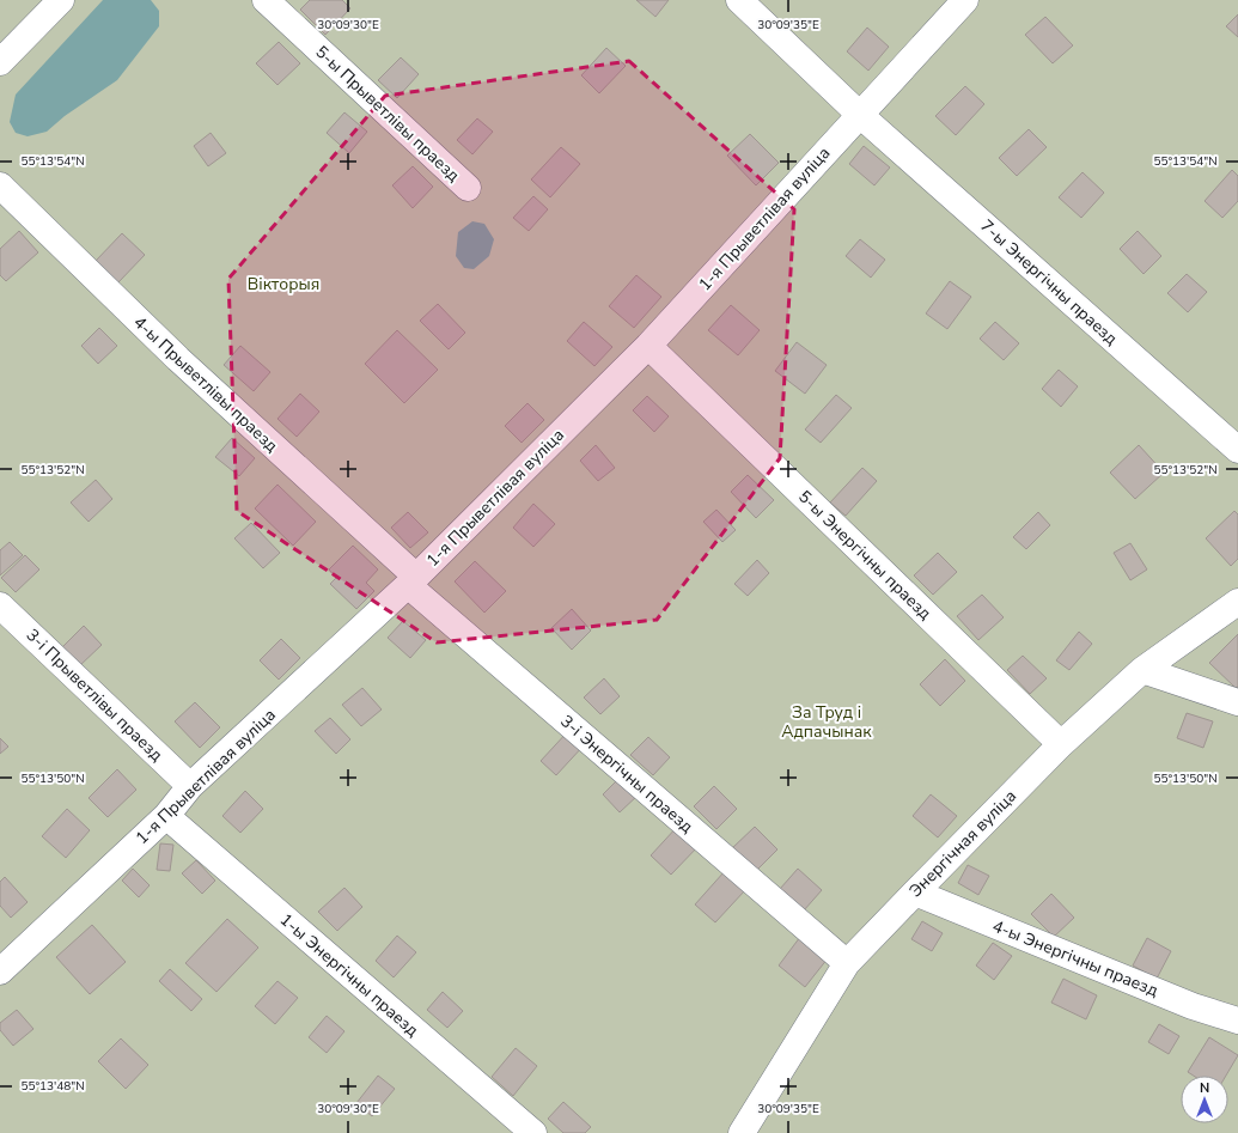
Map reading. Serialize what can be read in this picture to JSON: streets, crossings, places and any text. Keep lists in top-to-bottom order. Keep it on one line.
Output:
{"streets":{"lane":["5-ы Прыветлівы праезд","1-я Прыветлівая вуліца","7-ы Энергічны праезд","4-ы Прыветлівы праезд","5-ы Энергічны праезд","3-і Прыветлівы праезд","3-і Энергічны праезд","Энергічная вуліца","4-ы Энергічны праезд","1-ы Энергічны праезд"]},"crossings":[["1-я Прыветлівая вуліца","7-ы Энергічны праезд"],["1-я Прыветлівая вуліца","4-ы Прыветлівы праезд"],["1-я Прыветлівая вуліца","5-ы Энергічны праезд"],["1-я Прыветлівая вуліца","3-і Прыветлівы праезд"],["1-я Прыветлівая вуліца","3-і Энергічны праезд"],["1-я Прыветлівая вуліца","1-ы Энергічны праезд"],["4-ы Прыветлівы праезд","3-і Энергічны праезд"],["5-ы Энергічны праезд","Энергічная вуліца"],["3-і Энергічны праезд","Энергічная вуліца"],["Энергічная вуліца","4-ы Энергічны праезд"]],"parks":["Вікторыя","За Труд і Адпачынак"],"north":"top","coordinates":["30°09'30\"E","30°09'35\"E","55°13'54\"N","55°13'52\"N","55°13'50\"N","55°13'48\"N"]}
